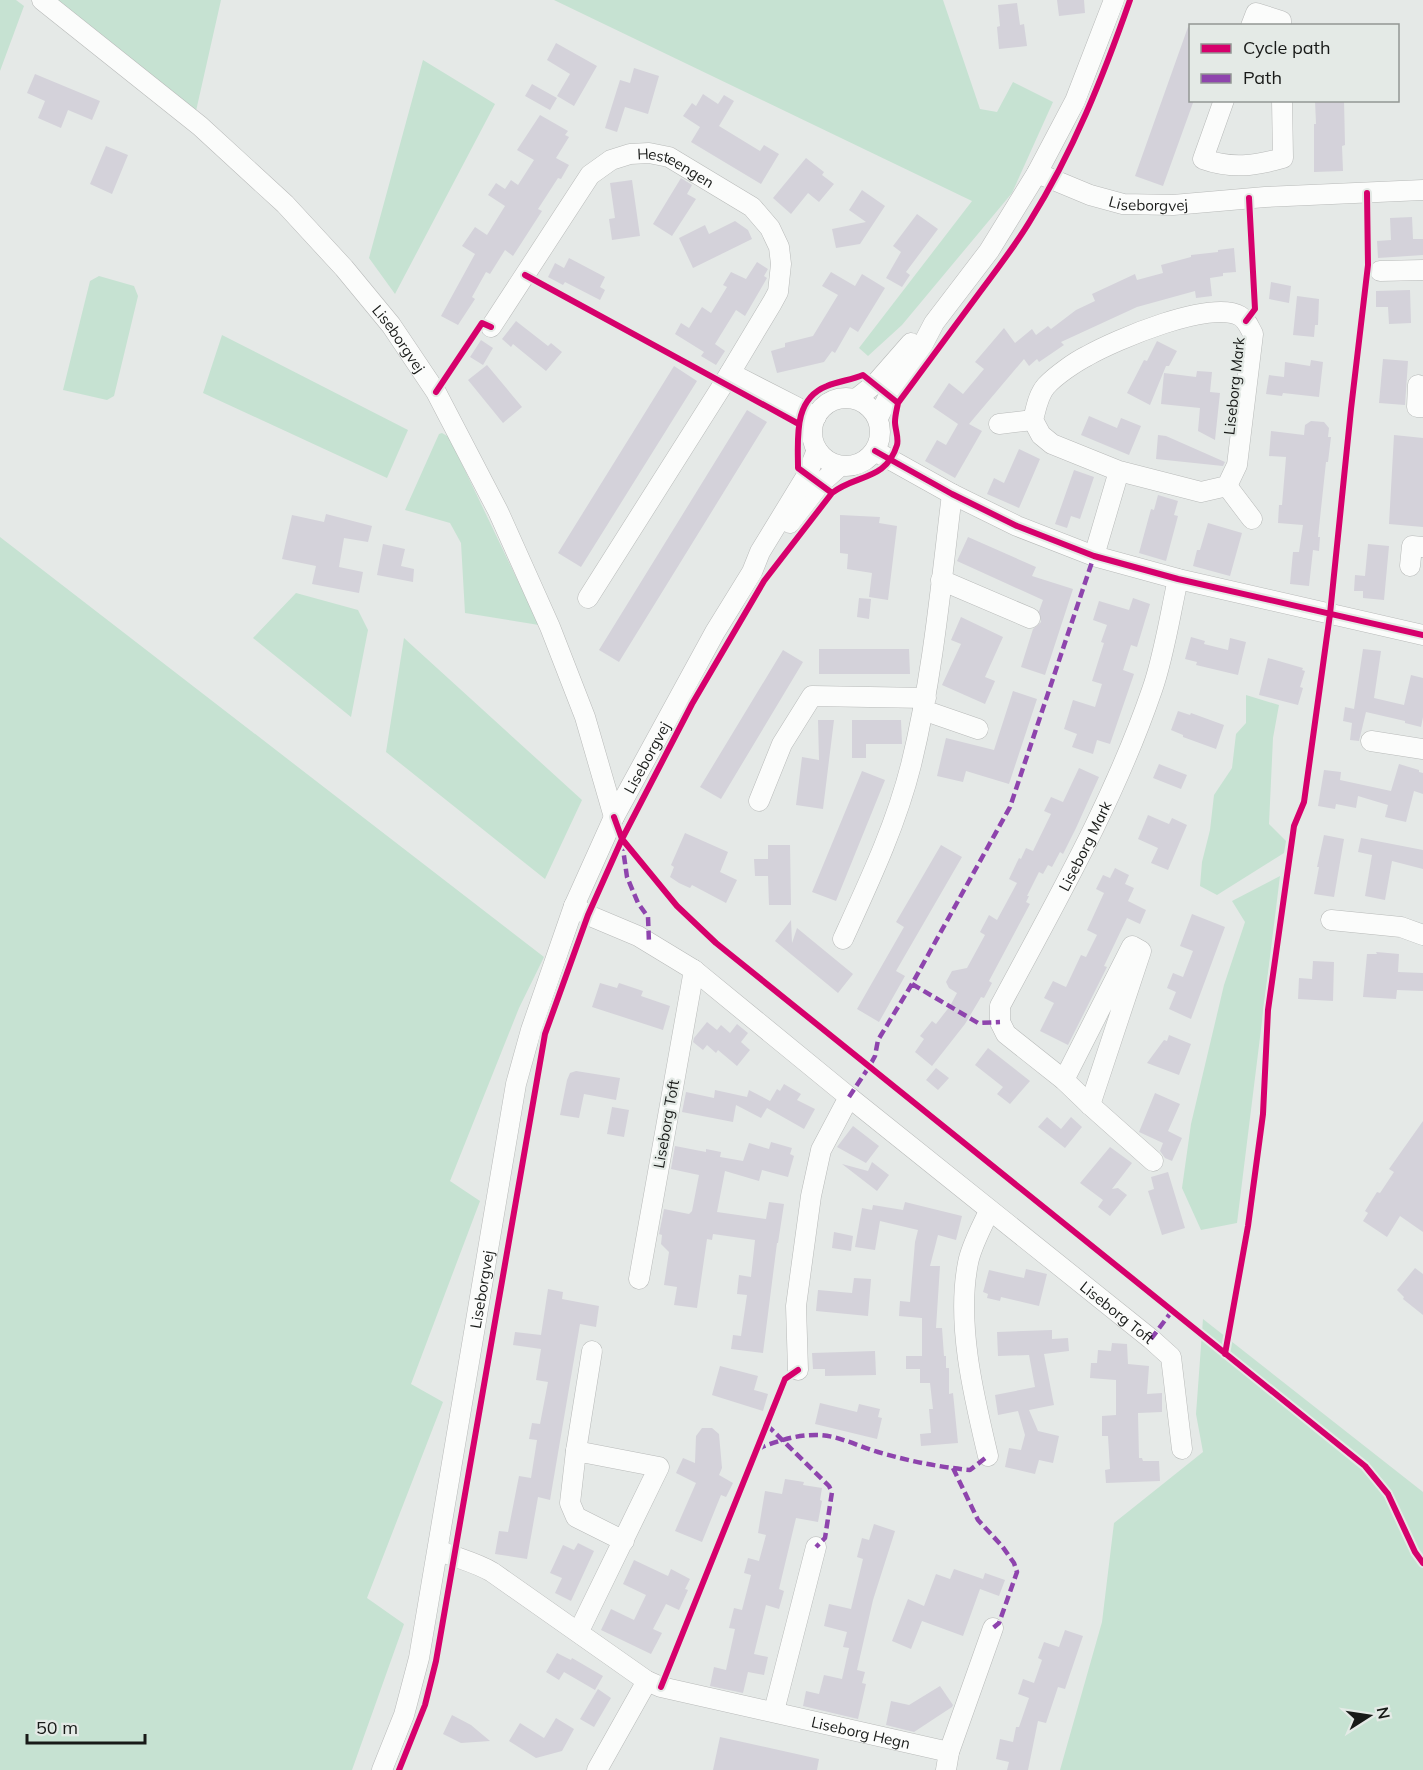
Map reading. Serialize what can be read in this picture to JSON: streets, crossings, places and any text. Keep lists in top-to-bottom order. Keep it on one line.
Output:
{"streets":{"street":["Hesteengen","Liseborgvej","Liseborg Mark","Liseborg Toft","Liseborg Hegn"]},"crossings":[["Liseborgvej","Liseborg Toft"],["Liseborgvej","Liseborg Hegn"]],"legend":["Cycle path","Path"],"scale_bar":"50 m","north":"right"}
